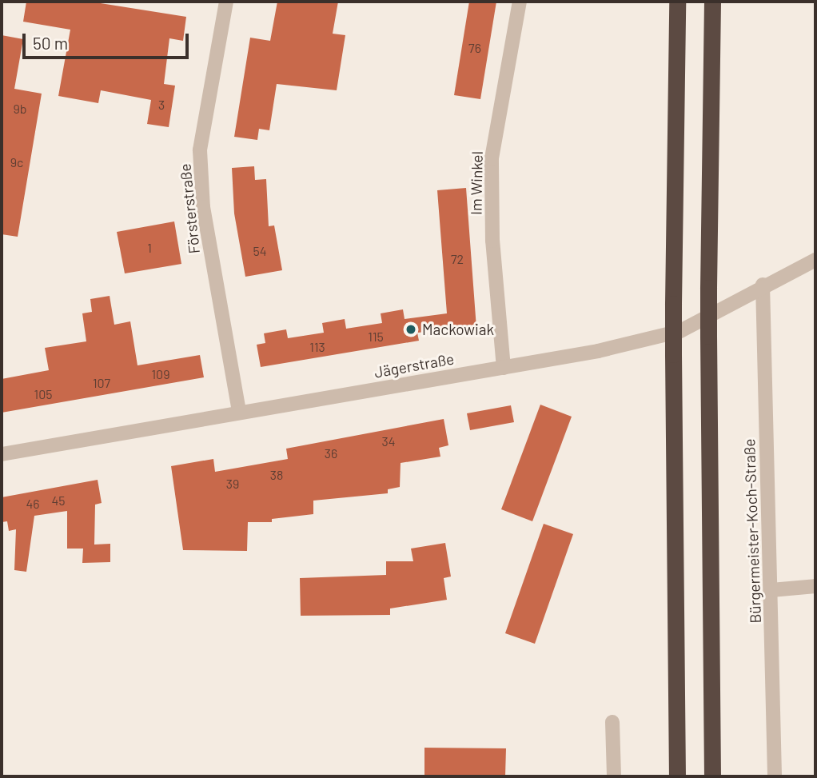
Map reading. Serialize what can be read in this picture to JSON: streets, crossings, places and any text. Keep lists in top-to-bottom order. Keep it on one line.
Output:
{"streets":{"street":["Im Winkel","Försterstraße","Jägerstraße","Bürgermeister-Koch-Straße"]},"crossings":[["Im Winkel","Jägerstraße"],["Försterstraße","Jägerstraße"],["Jägerstraße","Bürgermeister-Koch-Straße"]],"places":["Mackowiak"],"house_numbers":["76","3","9b","9c","1","54","72","115","113","109","107","105","34","36","38","39","45","46"],"scale_bar":"50 m"}
